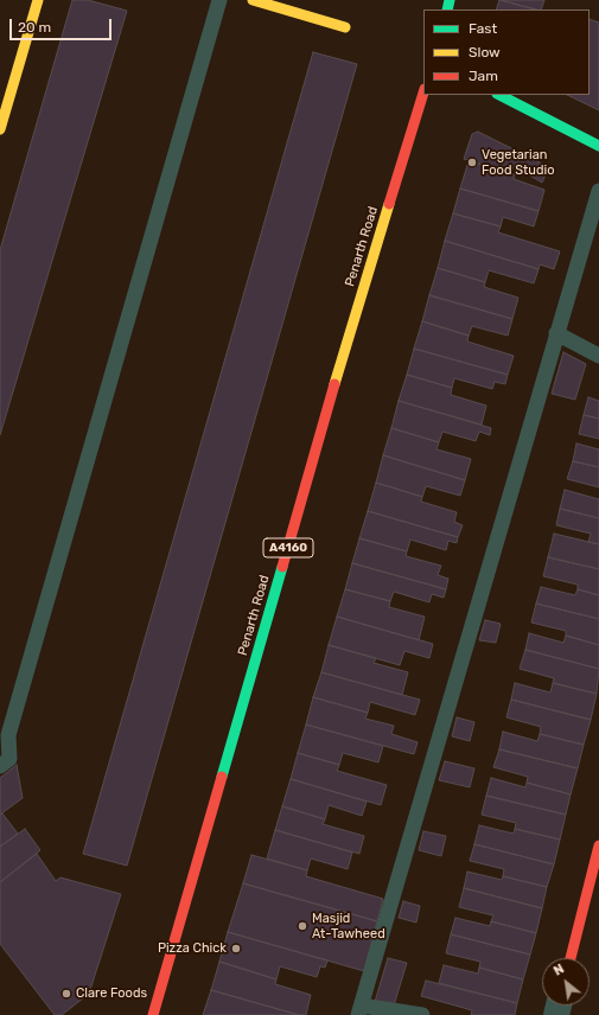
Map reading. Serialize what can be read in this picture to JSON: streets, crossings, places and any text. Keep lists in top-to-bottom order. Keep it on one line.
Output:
{"streets":{"main road":["Penarth Road","A4160"]},"places":["Vegetarian Food Studio","Masjid At-Tawheed","Pizza Chick","Clare Foods"],"legend":["Fast","Slow","Jam"],"scale_bar":"20 m","north":"top left"}
